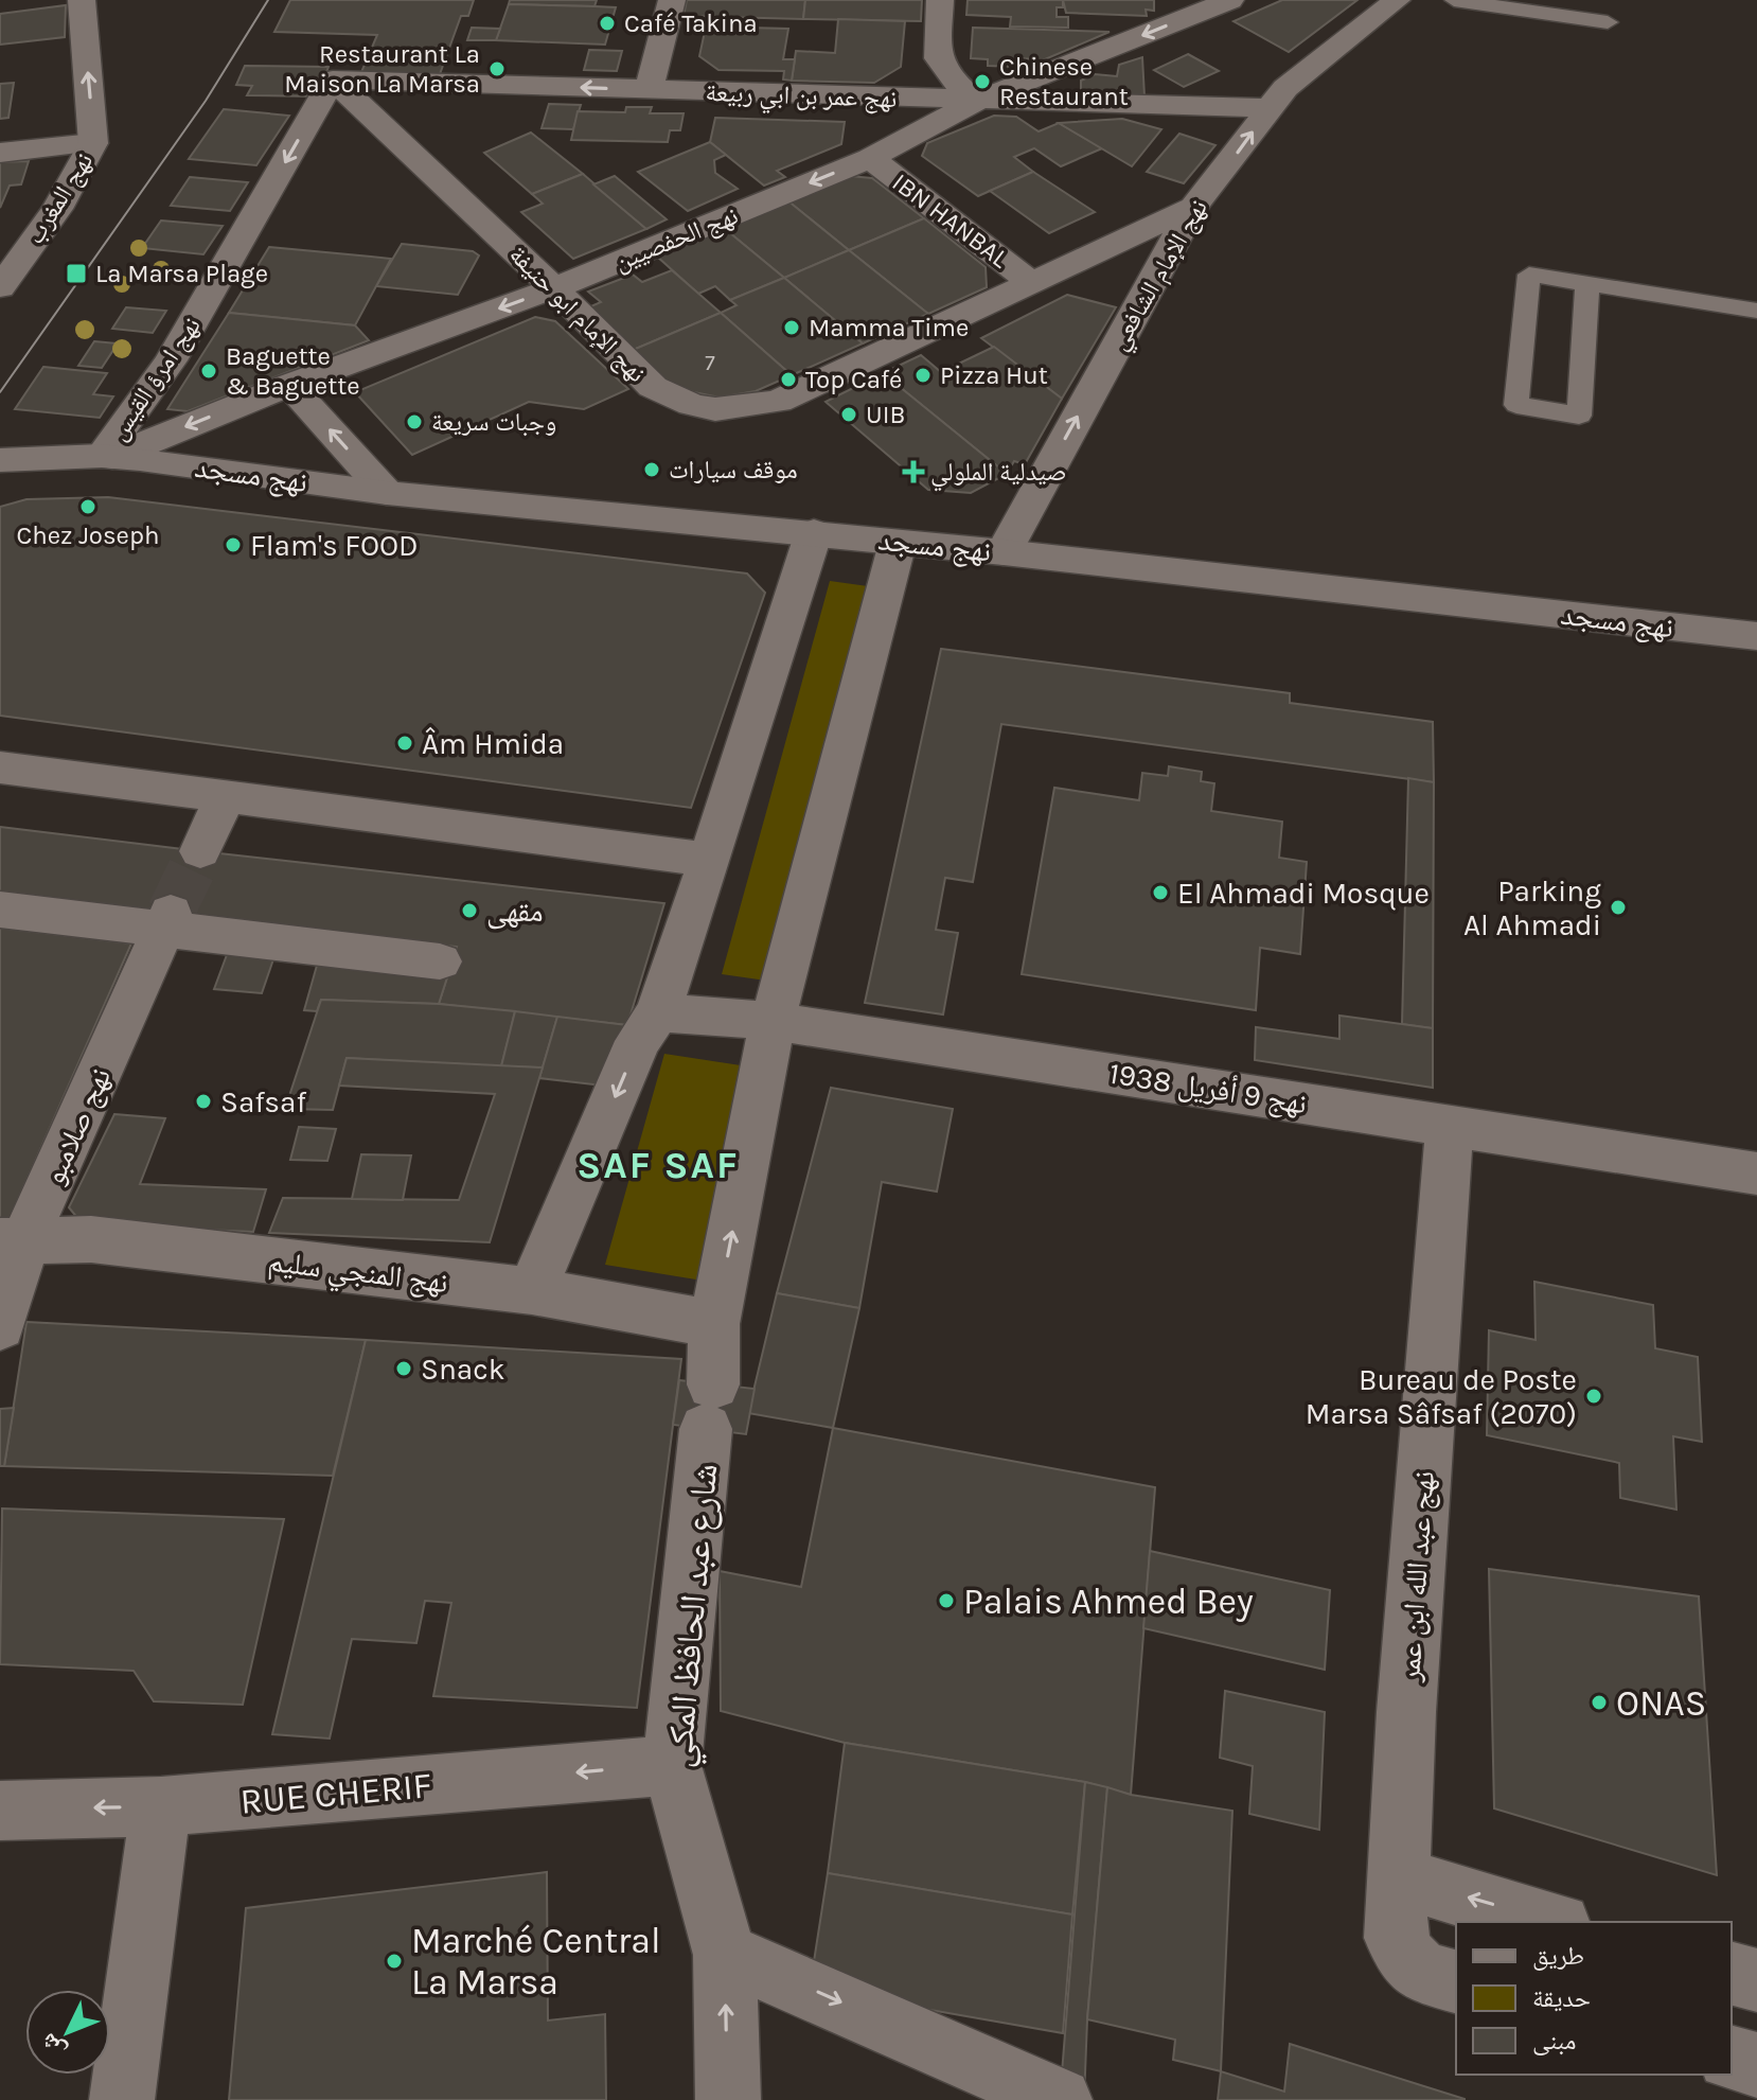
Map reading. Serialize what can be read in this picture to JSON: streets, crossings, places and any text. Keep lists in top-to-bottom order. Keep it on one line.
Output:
{"streets":{"street":["نهج عمر بن ابي ربيعة","نهج المغرب","IBN HANBAL","نهج الحفصيين","نهج الإمام الشافعي","نهج الإمام ابو حنيفة","نهج امرؤ القيس","نهج مسجد","نهج 9 أفريل 1938","نهج صلامبو","نهج المنجي سليم","نهج عبد الله ابن عمر","شارع عبد الحافظ المكي","RUE CHERIF"]},"crossings":[["نهج عمر بن ابي ربيعة","نهج الحفصيين"],["نهج عمر بن ابي ربيعة","نهج الإمام الشافعي"],["نهج عمر بن ابي ربيعة","نهج الإمام ابو حنيفة"],["نهج عمر بن ابي ربيعة","نهج امرؤ القيس"],["IBN HANBAL","نهج الحفصيين"],["IBN HANBAL","نهج الإمام ابو حنيفة"],["نهج الحفصيين","نهج الإمام ابو حنيفة"],["نهج الحفصيين","نهج امرؤ القيس"],["نهج الحفصيين","نهج مسجد"],["نهج الإمام الشافعي","نهج الإمام ابو حنيفة"],["نهج الإمام الشافعي","نهج مسجد"],["نهج الإمام ابو حنيفة","نهج امرؤ القيس"],["نهج امرؤ القيس","نهج مسجد"],["نهج مسجد","شارع عبد الحافظ المكي"],["نهج 9 أفريل 1938","نهج عبد الله ابن عمر"],["نهج 9 أفريل 1938","شارع عبد الحافظ المكي"],["نهج صلامبو","نهج المنجي سليم"],["نهج المنجي سليم","شارع عبد الحافظ المكي"],["شارع عبد الحافظ المكي","RUE CHERIF"]],"one_way":["نهج المغرب","نهج الحفصيين","نهج الإمام الشافعي","نهج امرؤ القيس","RUE CHERIF"],"districts":["SAF SAF"],"places":{"other":["Café Takina","Restaurant La Maison La Marsa","Chinese Restaurant","Mamma Time","Baguette & Baguette","Pizza Hut","Top Café","UIB","وجبات سريعة","موقف سيارات","Chez Joseph","Flam's FOOD","Âm Hmida","El Ahmadi Mosque","Parking Al Ahmadi","مقهى","Safsaf","Snack","Bureau de Poste Marsa Sâfsaf (2070)","Palais Ahmed Bey","ONAS","Marché Central La Marsa"],"transit":["La Marsa Plage"],"health":["صيدلية الملولي"]},"house_numbers":["7"],"legend":["طريق","حديقة","مبنى"],"north":"bottom left"}
